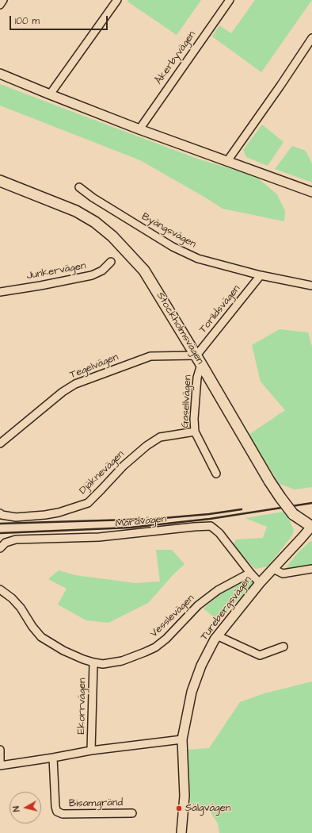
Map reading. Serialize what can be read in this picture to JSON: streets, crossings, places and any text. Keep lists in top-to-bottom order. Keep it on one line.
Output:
{"streets":{"main road":["Stockholmsvägen"],"street":["Åkerbyvägen","Byängsvägen","Junkervägen","Torildsvägen","Tegelvägen","Gasellvägen","Djäknevägen","Mårdvägen","Turebergsvägen","Vesslevägen","Ekorrvägen","Bisamgränd"]},"crossings":[["Byängsvägen","Torildsvägen"],["Torildsvägen","Stockholmsvägen"],["Torildsvägen","Tegelvägen"],["Torildsvägen","Gasellvägen"],["Stockholmsvägen","Tegelvägen"],["Stockholmsvägen","Gasellvägen"],["Stockholmsvägen","Turebergsvägen"],["Tegelvägen","Gasellvägen"],["Gasellvägen","Djäknevägen"],["Mårdvägen","Turebergsvägen"],["Mårdvägen","Vesslevägen"],["Vesslevägen","Ekorrvägen"]],"places":["Sälgvägen"],"scale_bar":"100 m","north":"left"}
